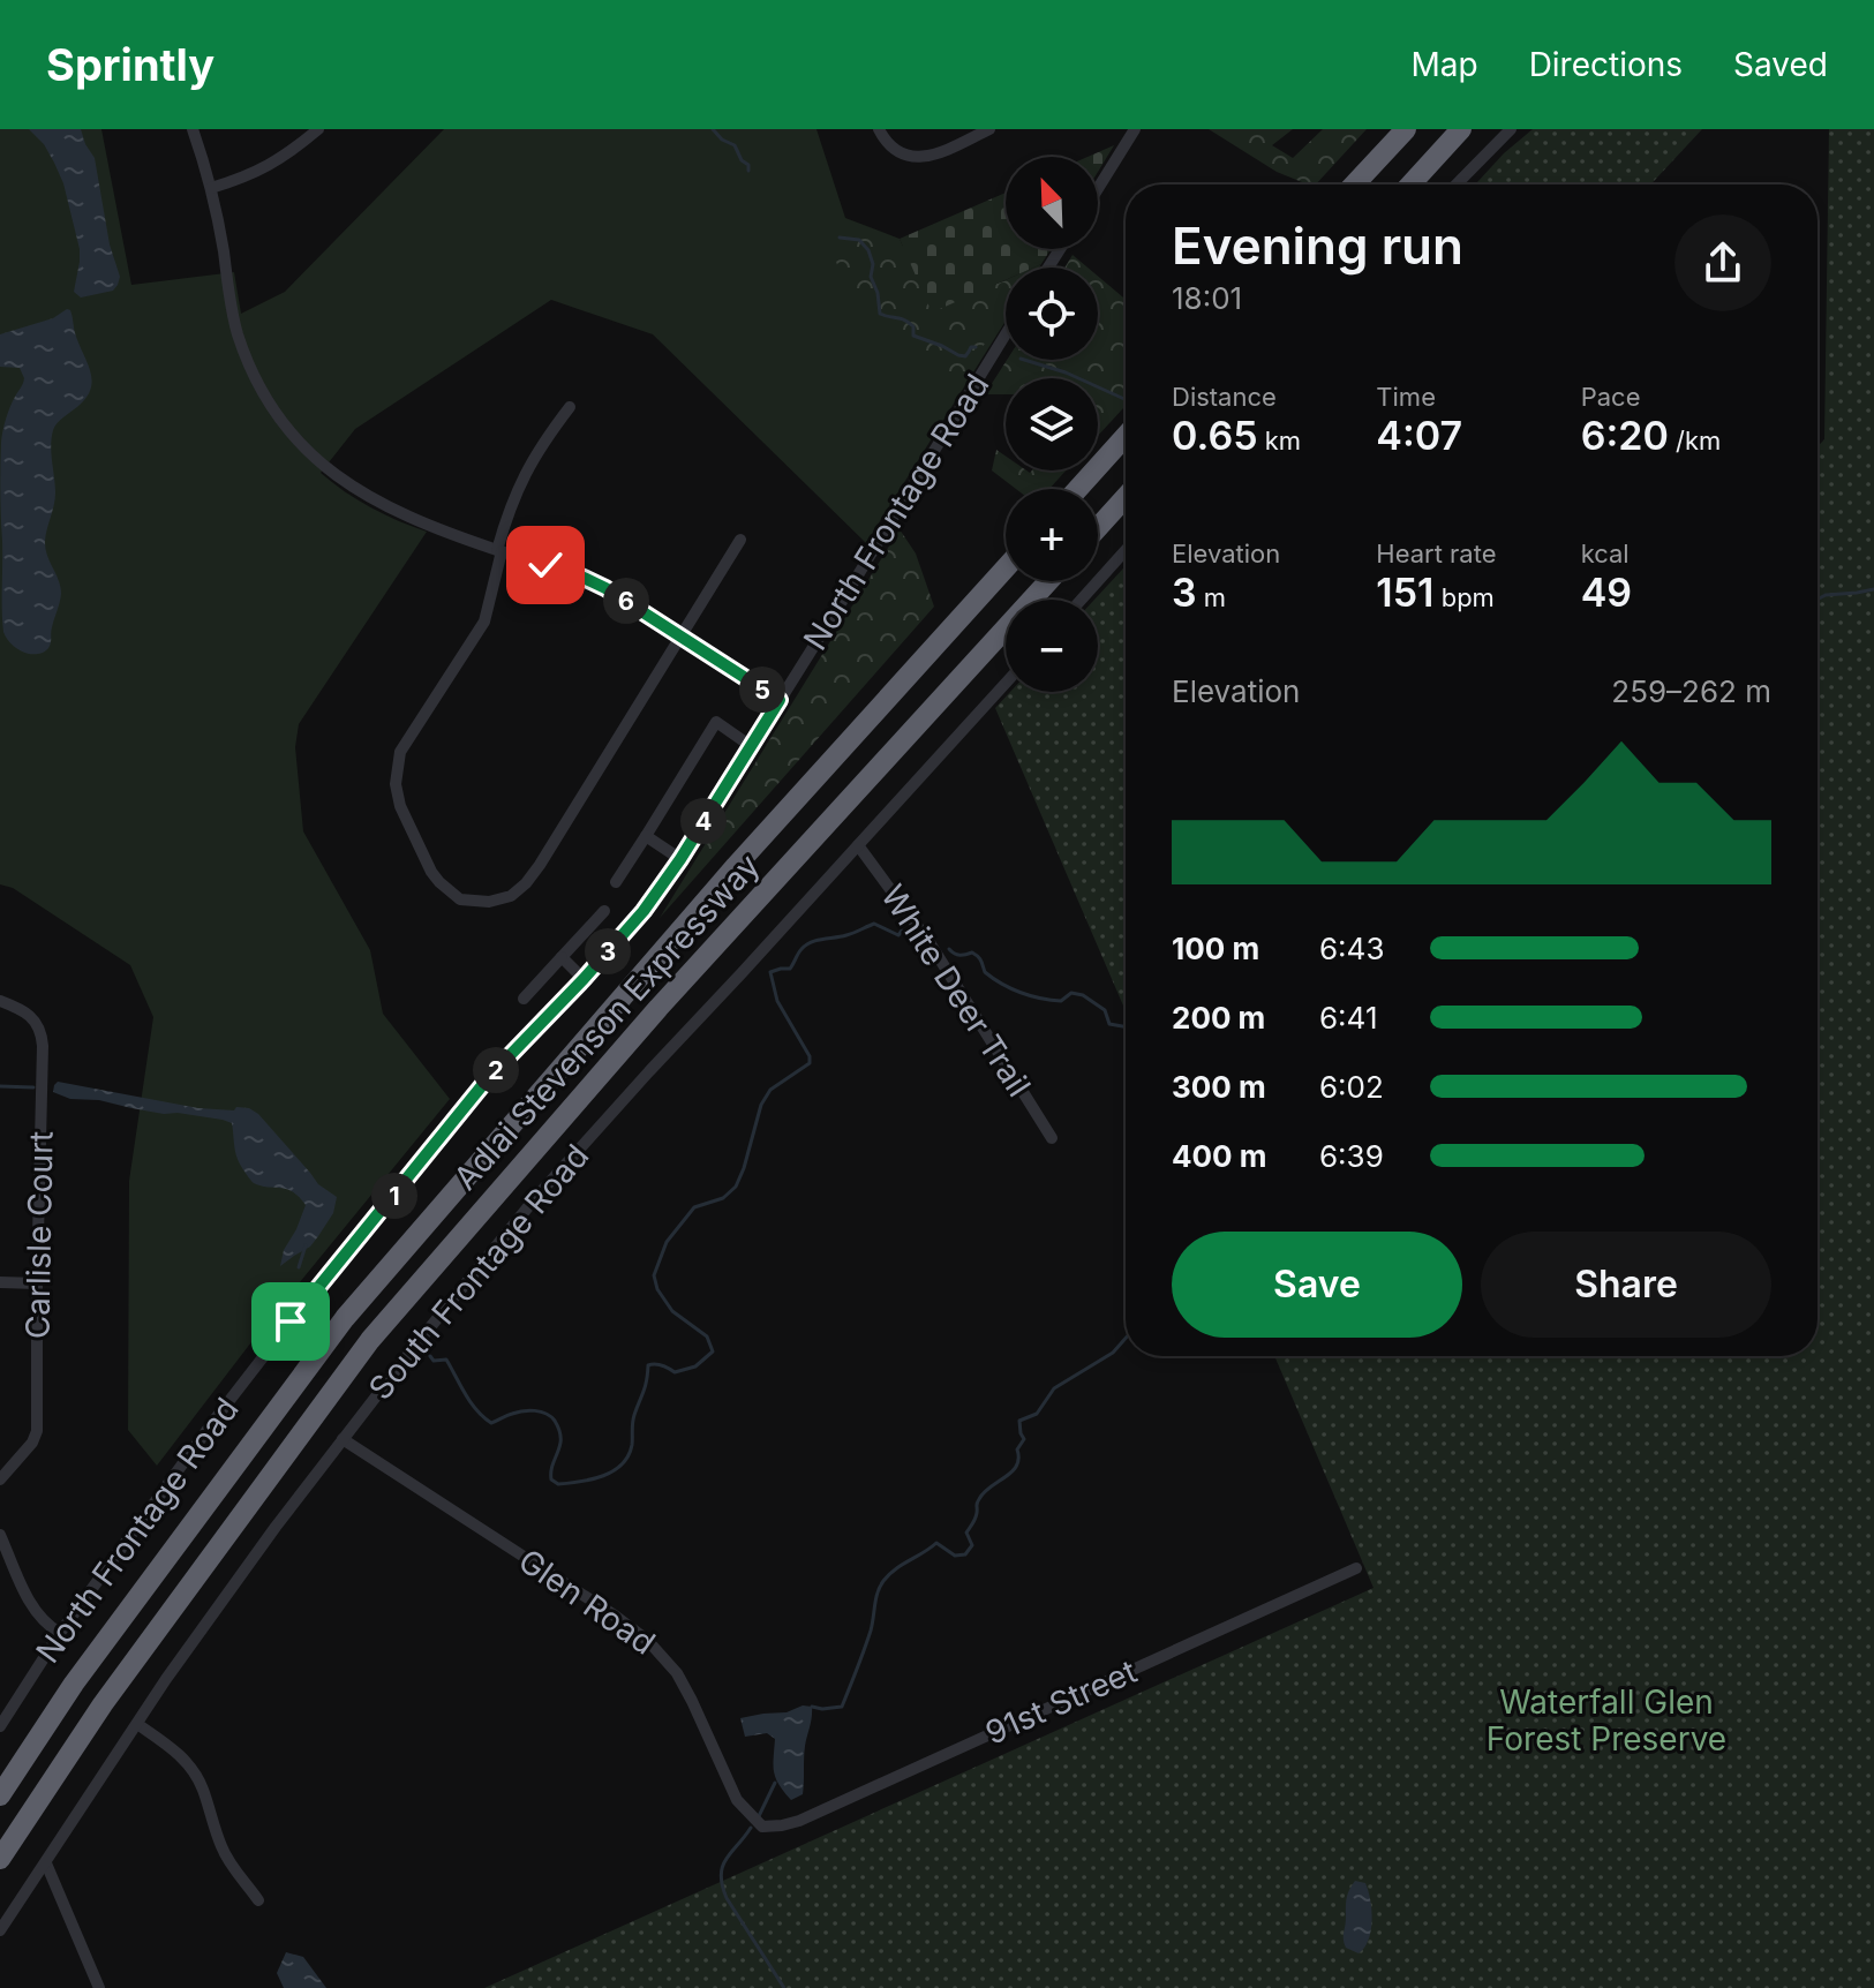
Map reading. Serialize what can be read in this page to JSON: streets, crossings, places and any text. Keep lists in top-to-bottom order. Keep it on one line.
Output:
{"streets":{"highway":["Adlai Stevenson Expressway"],"street":["North Frontage Road","White Deer Trail","Carlisle Court","South Frontage Road","Glen Road","91st Street"]},"crossings":[["White Deer Trail","South Frontage Road"],["South Frontage Road","Glen Road"],["Glen Road","91st Street"]],"parks":["Waterfall Glen Forest Preserve"],"north":"top left","page":{"header":"Sprintly","nav":["Map","Directions","Saved"],"map_buttons":["+","−"],"heading":["Evening run","18:01"],"stats":[["Distance","0.65 km"],["Time","4:07"],["Pace","6:20 /km"],["Elevation","3 m"],["Heart rate","151 bpm"],["kcal","49"]],"pins":["6","5","4","3","2","1"],"chart":["Elevation","259–262 m"],"list":[{"name":"100 m","note":"6:43"},{"name":"200 m","note":"6:41"},{"name":"300 m","note":"6:02"},{"name":"400 m","note":"6:39"}],"buttons":["Save","Share"]}}
